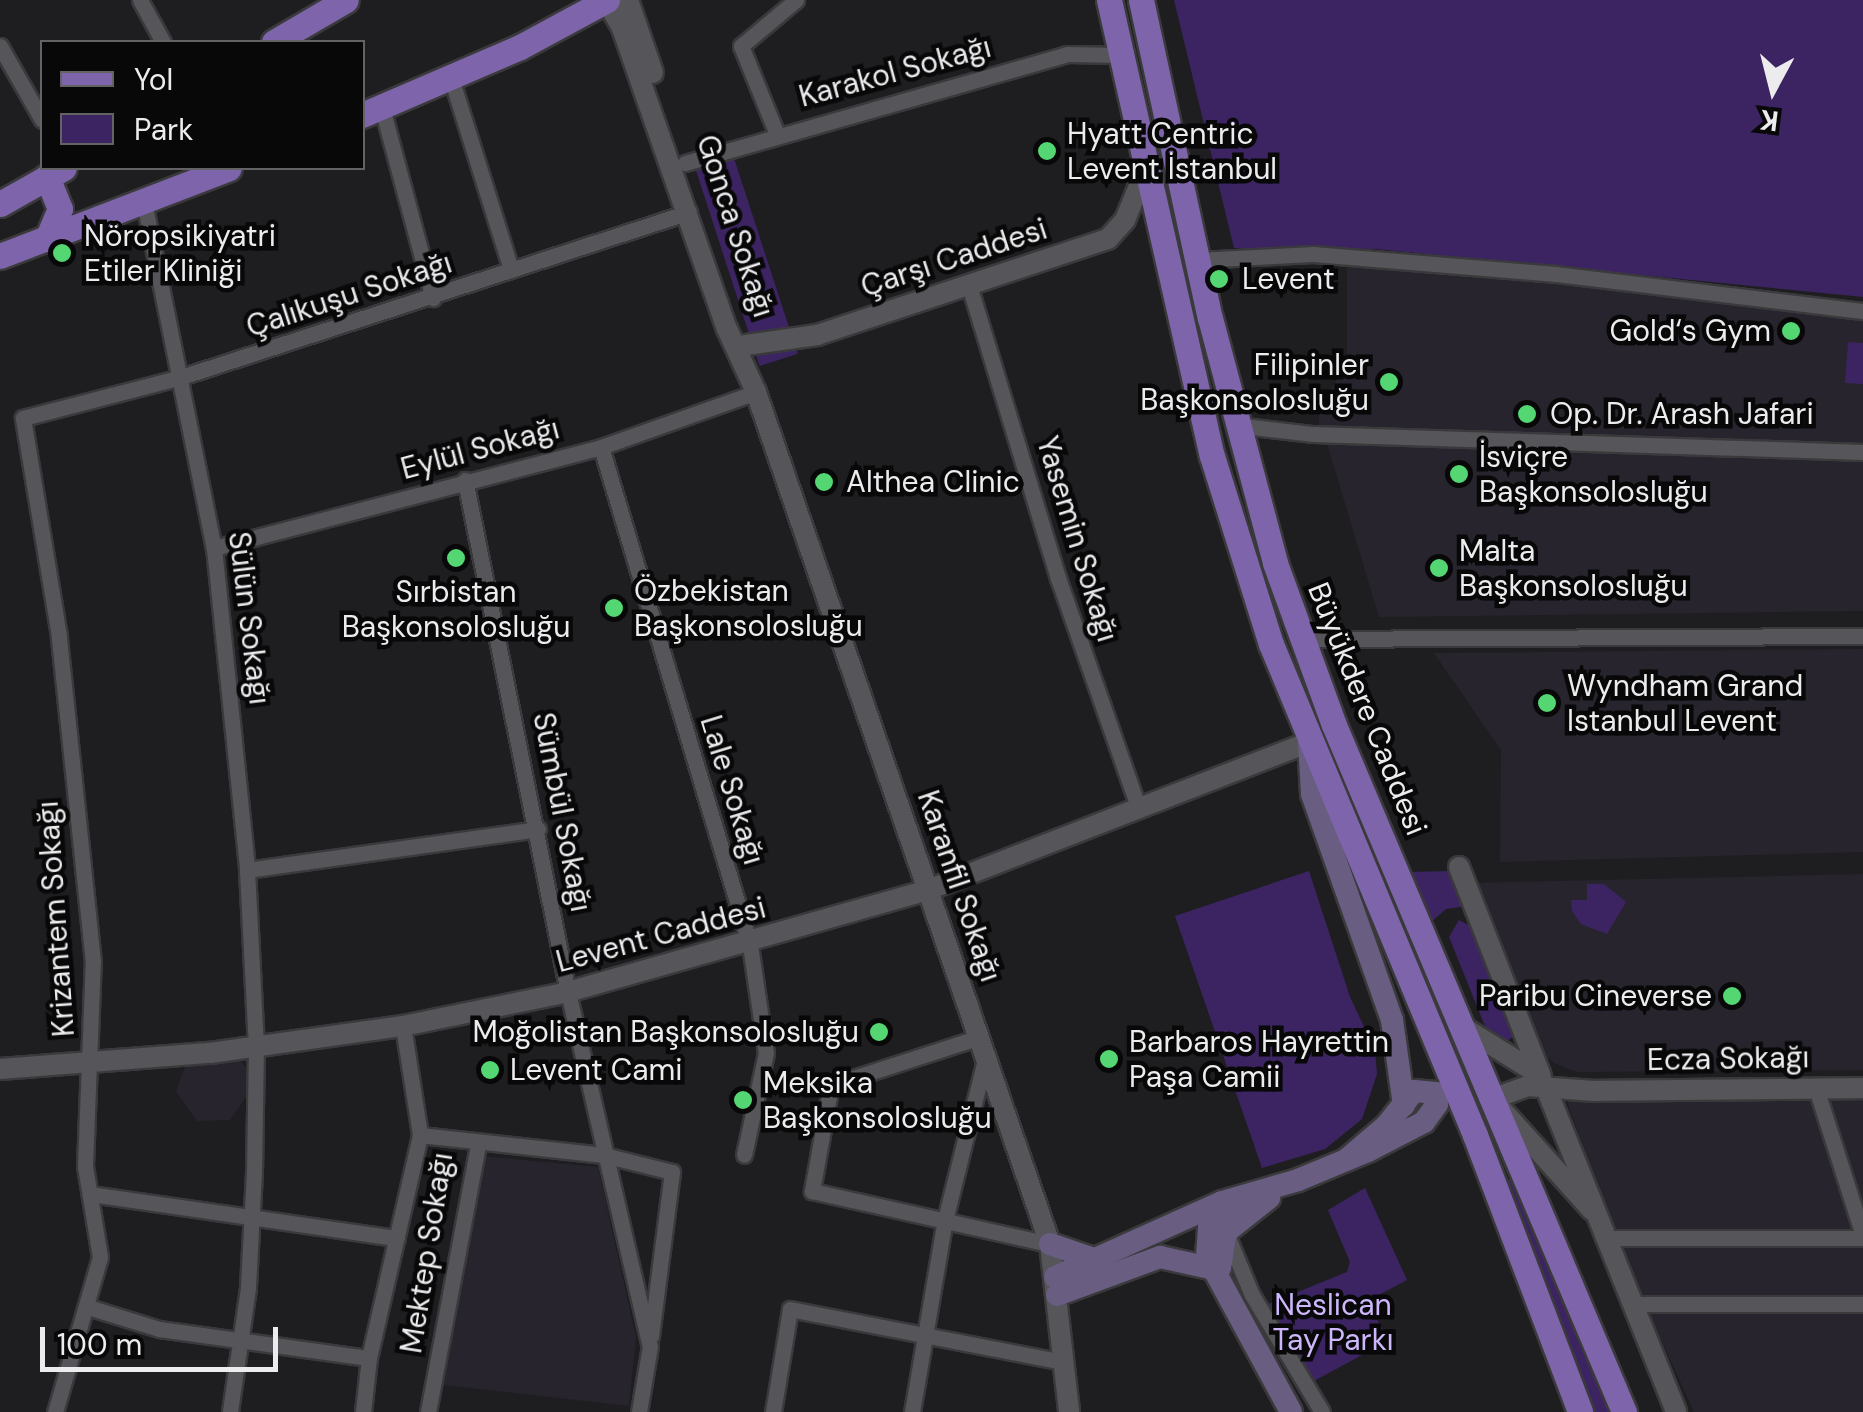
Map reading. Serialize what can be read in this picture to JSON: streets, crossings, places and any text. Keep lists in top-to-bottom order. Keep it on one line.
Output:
{"streets":{"main road":["Büyükdere Caddesi"],"street":["Karakol Sokağı","Gonca Sokağı","Çarşı Caddesi","Çalıkuşu Sokağı","Eylül Sokağı","Yasemin Sokağı","Sülün Sokağı","Lale Sokağı","Sümbül Sokağı","Karanfil Sokağı","Krizantem Sokağı","Levent Caddesi","Ecza Sokağı","Mektep Sokağı"]},"crossings":[["Karakol Sokağı","Gonca Sokağı"],["Karakol Sokağı","Büyükdere Caddesi"],["Gonca Sokağı","Çarşı Caddesi"],["Gonca Sokağı","Çalıkuşu Sokağı"],["Gonca Sokağı","Eylül Sokağı"],["Gonca Sokağı","Karanfil Sokağı"],["Çarşı Caddesi","Yasemin Sokağı"],["Çarşı Caddesi","Büyükdere Caddesi"],["Çalıkuşu Sokağı","Sülün Sokağı"],["Çalıkuşu Sokağı","Krizantem Sokağı"],["Eylül Sokağı","Sülün Sokağı"],["Eylül Sokağı","Lale Sokağı"],["Eylül Sokağı","Sümbül Sokağı"],["Eylül Sokağı","Karanfil Sokağı"],["Yasemin Sokağı","Levent Caddesi"],["Sülün Sokağı","Levent Caddesi"],["Büyükdere Caddesi","Levent Caddesi"],["Lale Sokağı","Levent Caddesi"],["Sümbül Sokağı","Levent Caddesi"],["Karanfil Sokağı","Levent Caddesi"],["Krizantem Sokağı","Levent Caddesi"],["Levent Caddesi","Mektep Sokağı"]],"parks":["Neslican Tay Parkı"],"places":["Hyatt Centric Levent İstanbul","Nöropsikiyatri Etiler Kliniği","Levent","Gold‘s Gym","Filipinler Başkonsolosluğu","Op. Dr. Arash Jafari","İsviçre Başkonsolosluğu","Althea Clinic","Sırbistan Başkonsolosluğu","Malta Başkonsolosluğu","Özbekistan Başkonsolosluğu","Wyndham Grand Istanbul Levent","Paribu Cineverse","Moğolistan Başkonsolosluğu","Barbaros Hayrettin Paşa Camii","Levent Cami","Meksika Başkonsolosluğu"],"legend":["Yol","Park"],"scale_bar":"100 m","north":"bottom"}
